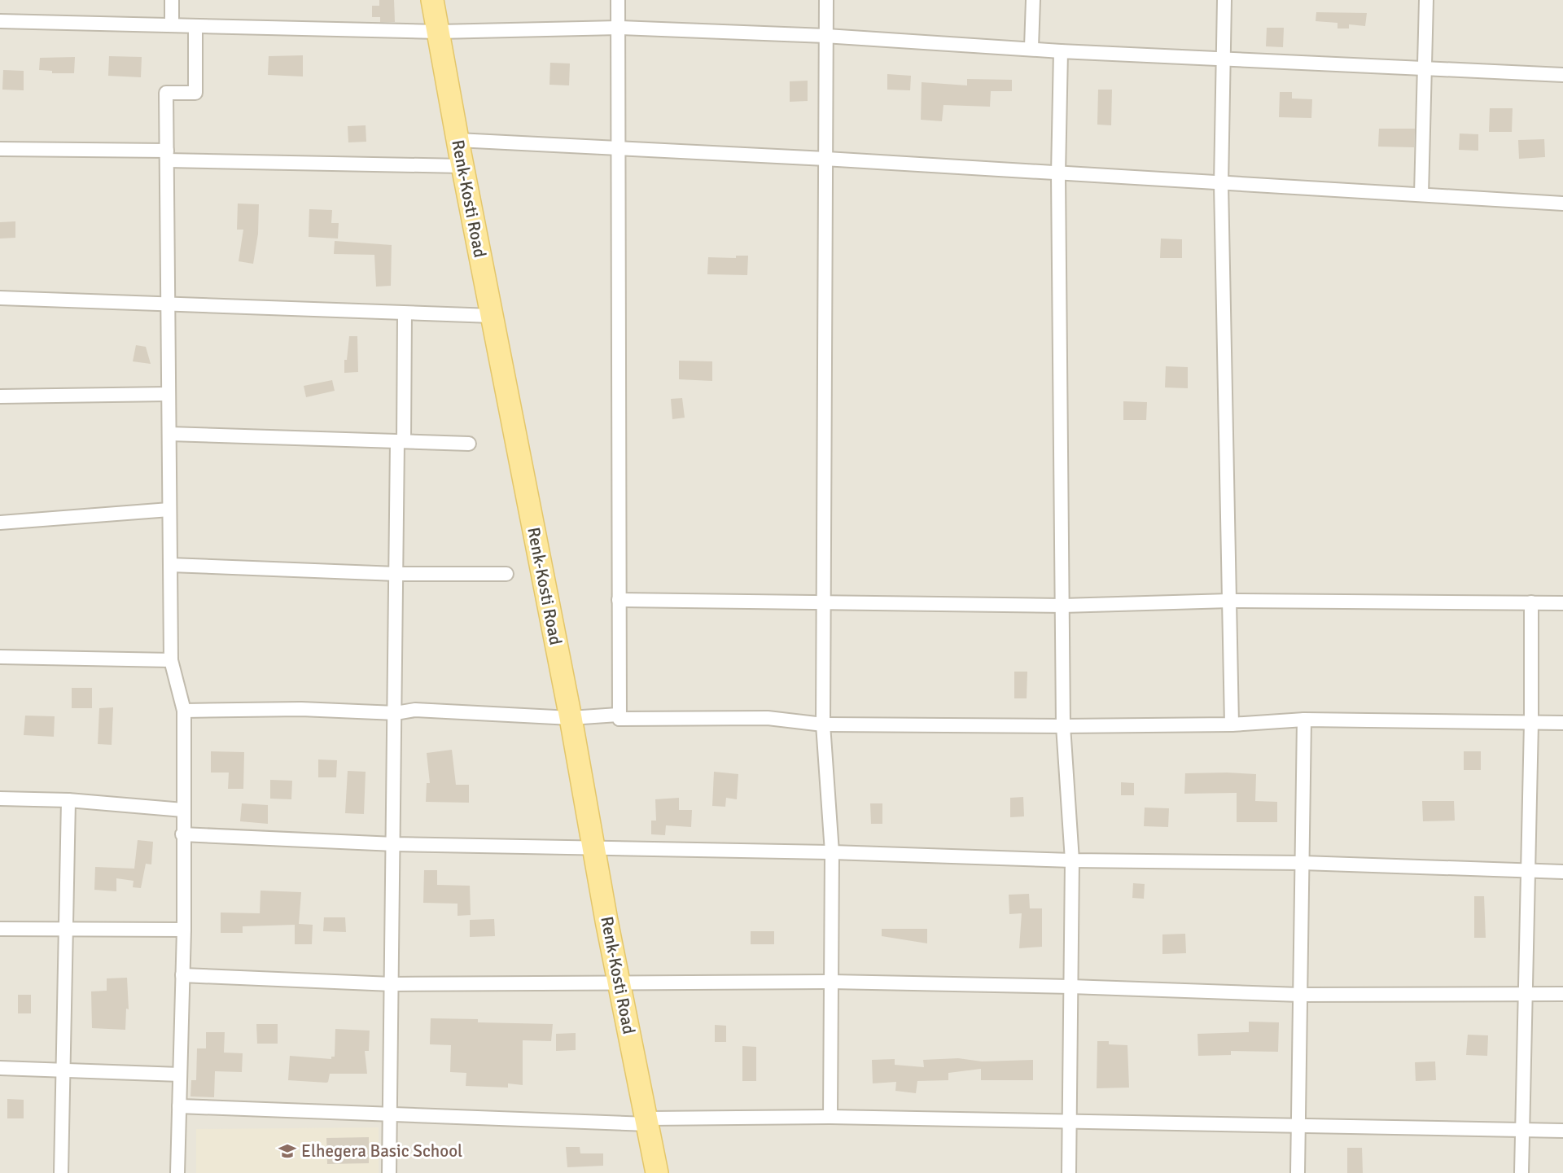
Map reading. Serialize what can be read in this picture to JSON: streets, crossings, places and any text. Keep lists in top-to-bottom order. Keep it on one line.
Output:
{"streets":{"main road":["Renk-Kosti Road"]},"places":{"school or university":["Elhegera Basic School"]}}
